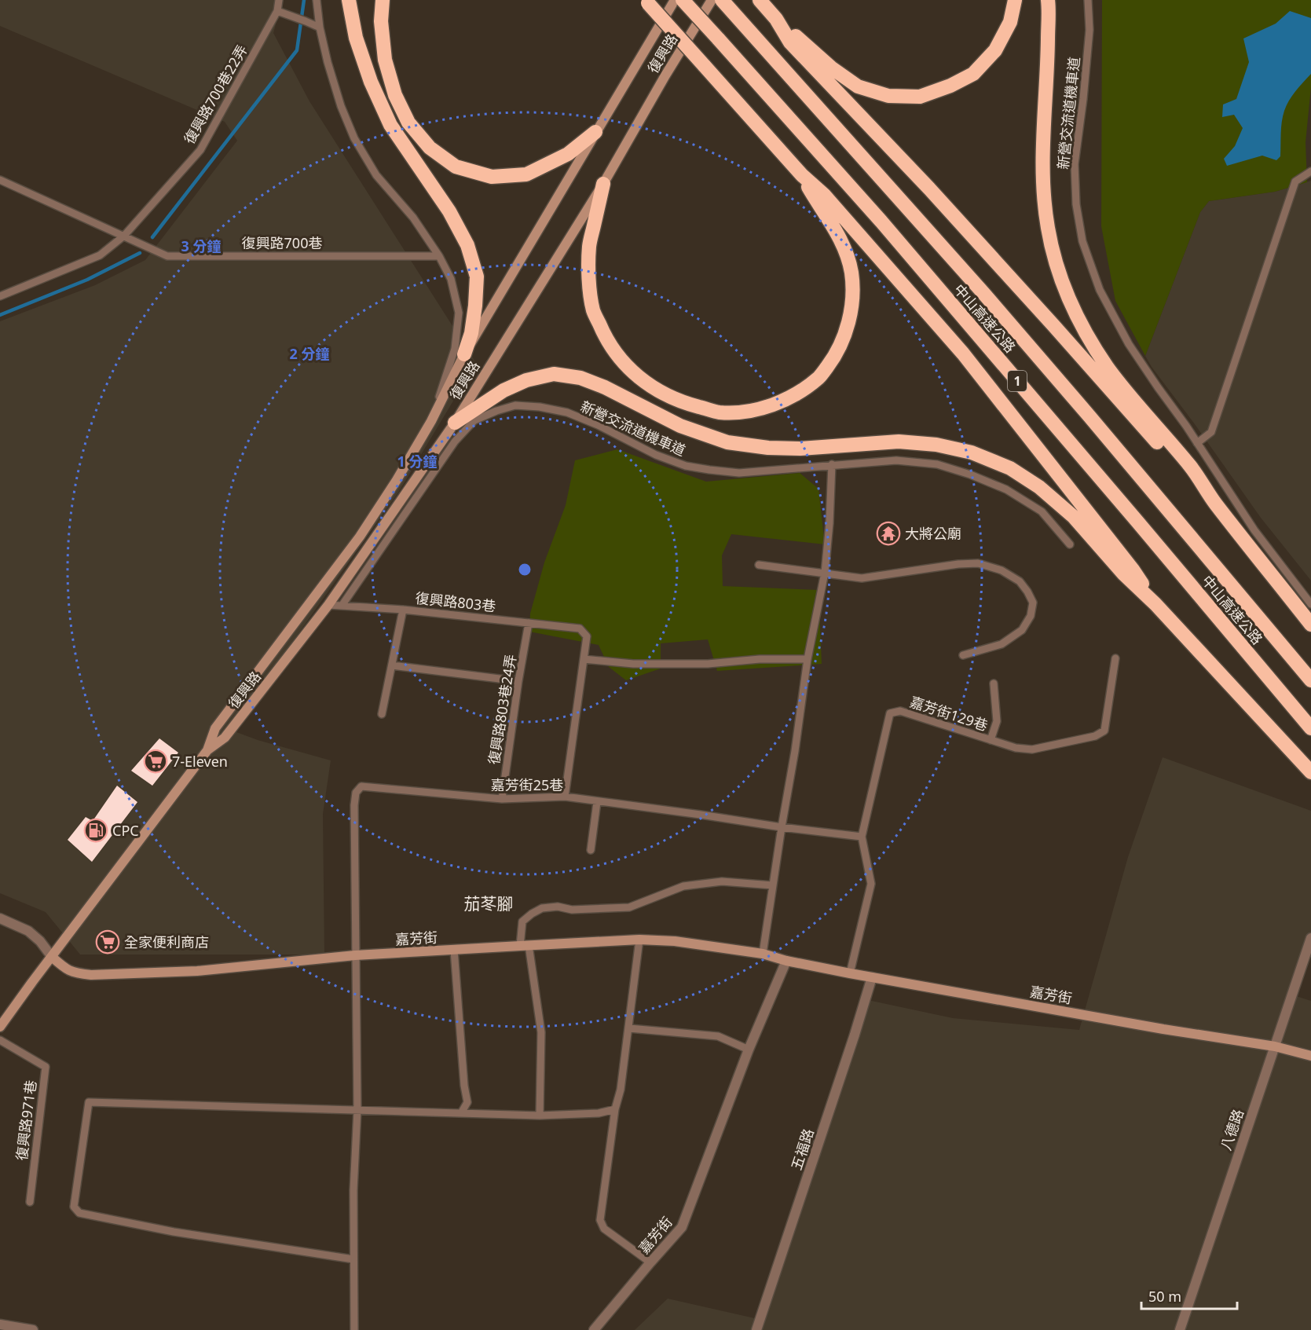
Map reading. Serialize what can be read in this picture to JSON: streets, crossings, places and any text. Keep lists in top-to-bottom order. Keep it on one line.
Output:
{"streets":{"highway":["中山高速公路","1"],"main road":["復興路","嘉芳街"],"street":["八德路","五福路"],"lane":["復興路700巷22弄","新營交流道機車道","復興路700巷","復興路803巷","復興路803巷24弄","嘉芳街129巷","嘉芳街25巷","復興路971巷"]},"crossings":[["復興路","復興路803巷"],["復興路","嘉芳街"],["復興路700巷22弄","復興路700巷"],["新營交流道機車道","復興路803巷"],["復興路803巷","復興路803巷24弄"],["復興路803巷24弄","嘉芳街25巷"],["嘉芳街129巷","嘉芳街25巷"],["嘉芳街129巷","嘉芳街"],["嘉芳街25巷","嘉芳街"],["嘉芳街","八德路"],["嘉芳街","五福路"]],"districts":["茄苳腳"],"places":{"temple":["大將公廟"],"supermarket":["7-Eleven","全家便利商店"],"fuel station":["CPC"]},"scale_bar":"50 m","rings":["3 分鐘","2 分鐘","1 分鐘"]}
